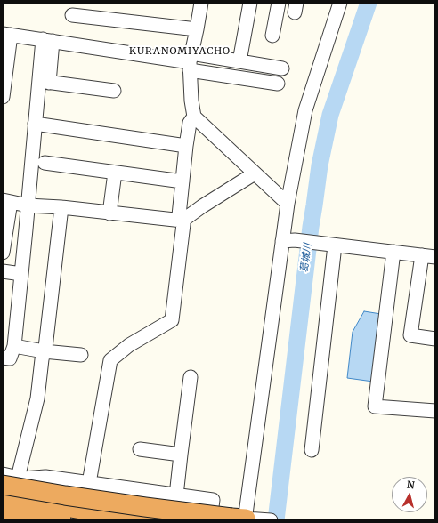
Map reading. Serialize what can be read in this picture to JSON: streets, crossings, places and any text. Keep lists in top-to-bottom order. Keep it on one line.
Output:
{"districts":["KURANOMIYACHO"],"water":["葛城川"],"north":"top"}
